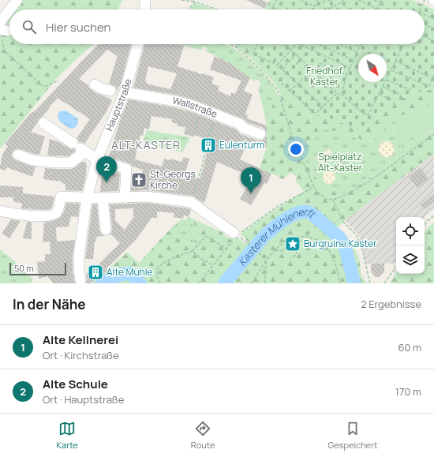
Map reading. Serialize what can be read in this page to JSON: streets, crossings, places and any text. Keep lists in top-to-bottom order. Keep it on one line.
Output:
{"streets":{"street":["Hauptstraße","Wallstraße"]},"crossings":[["Hauptstraße","Wallstraße"]],"districts":["ALT-KASTER"],"water":["Kasterer Mühlenerft"],"parks":["Friedhof Kaster","Spielplatz Alt-Kaster"],"places":{"building":["Eulenturm","Alte Mühle"],"church":["St. Georgs Kirche"],"place":["Burgruine Kaster"]},"scale_bar":"50 m","north":"bottom right","page":{"search":"Hier suchen","pins":["2","1"],"scale":"50 m","heading":["In der Nähe","2 Ergebnisse"],"list":[{"mark":"1","name":"Alte Kellnerei","note":"Ort · Kirchstraße","value":"60 m"},{"mark":"2","name":"Alte Schule","note":"Ort · Hauptstraße","value":"170 m"}],"nav":["Karte","Route","Gespeichert"]}}
